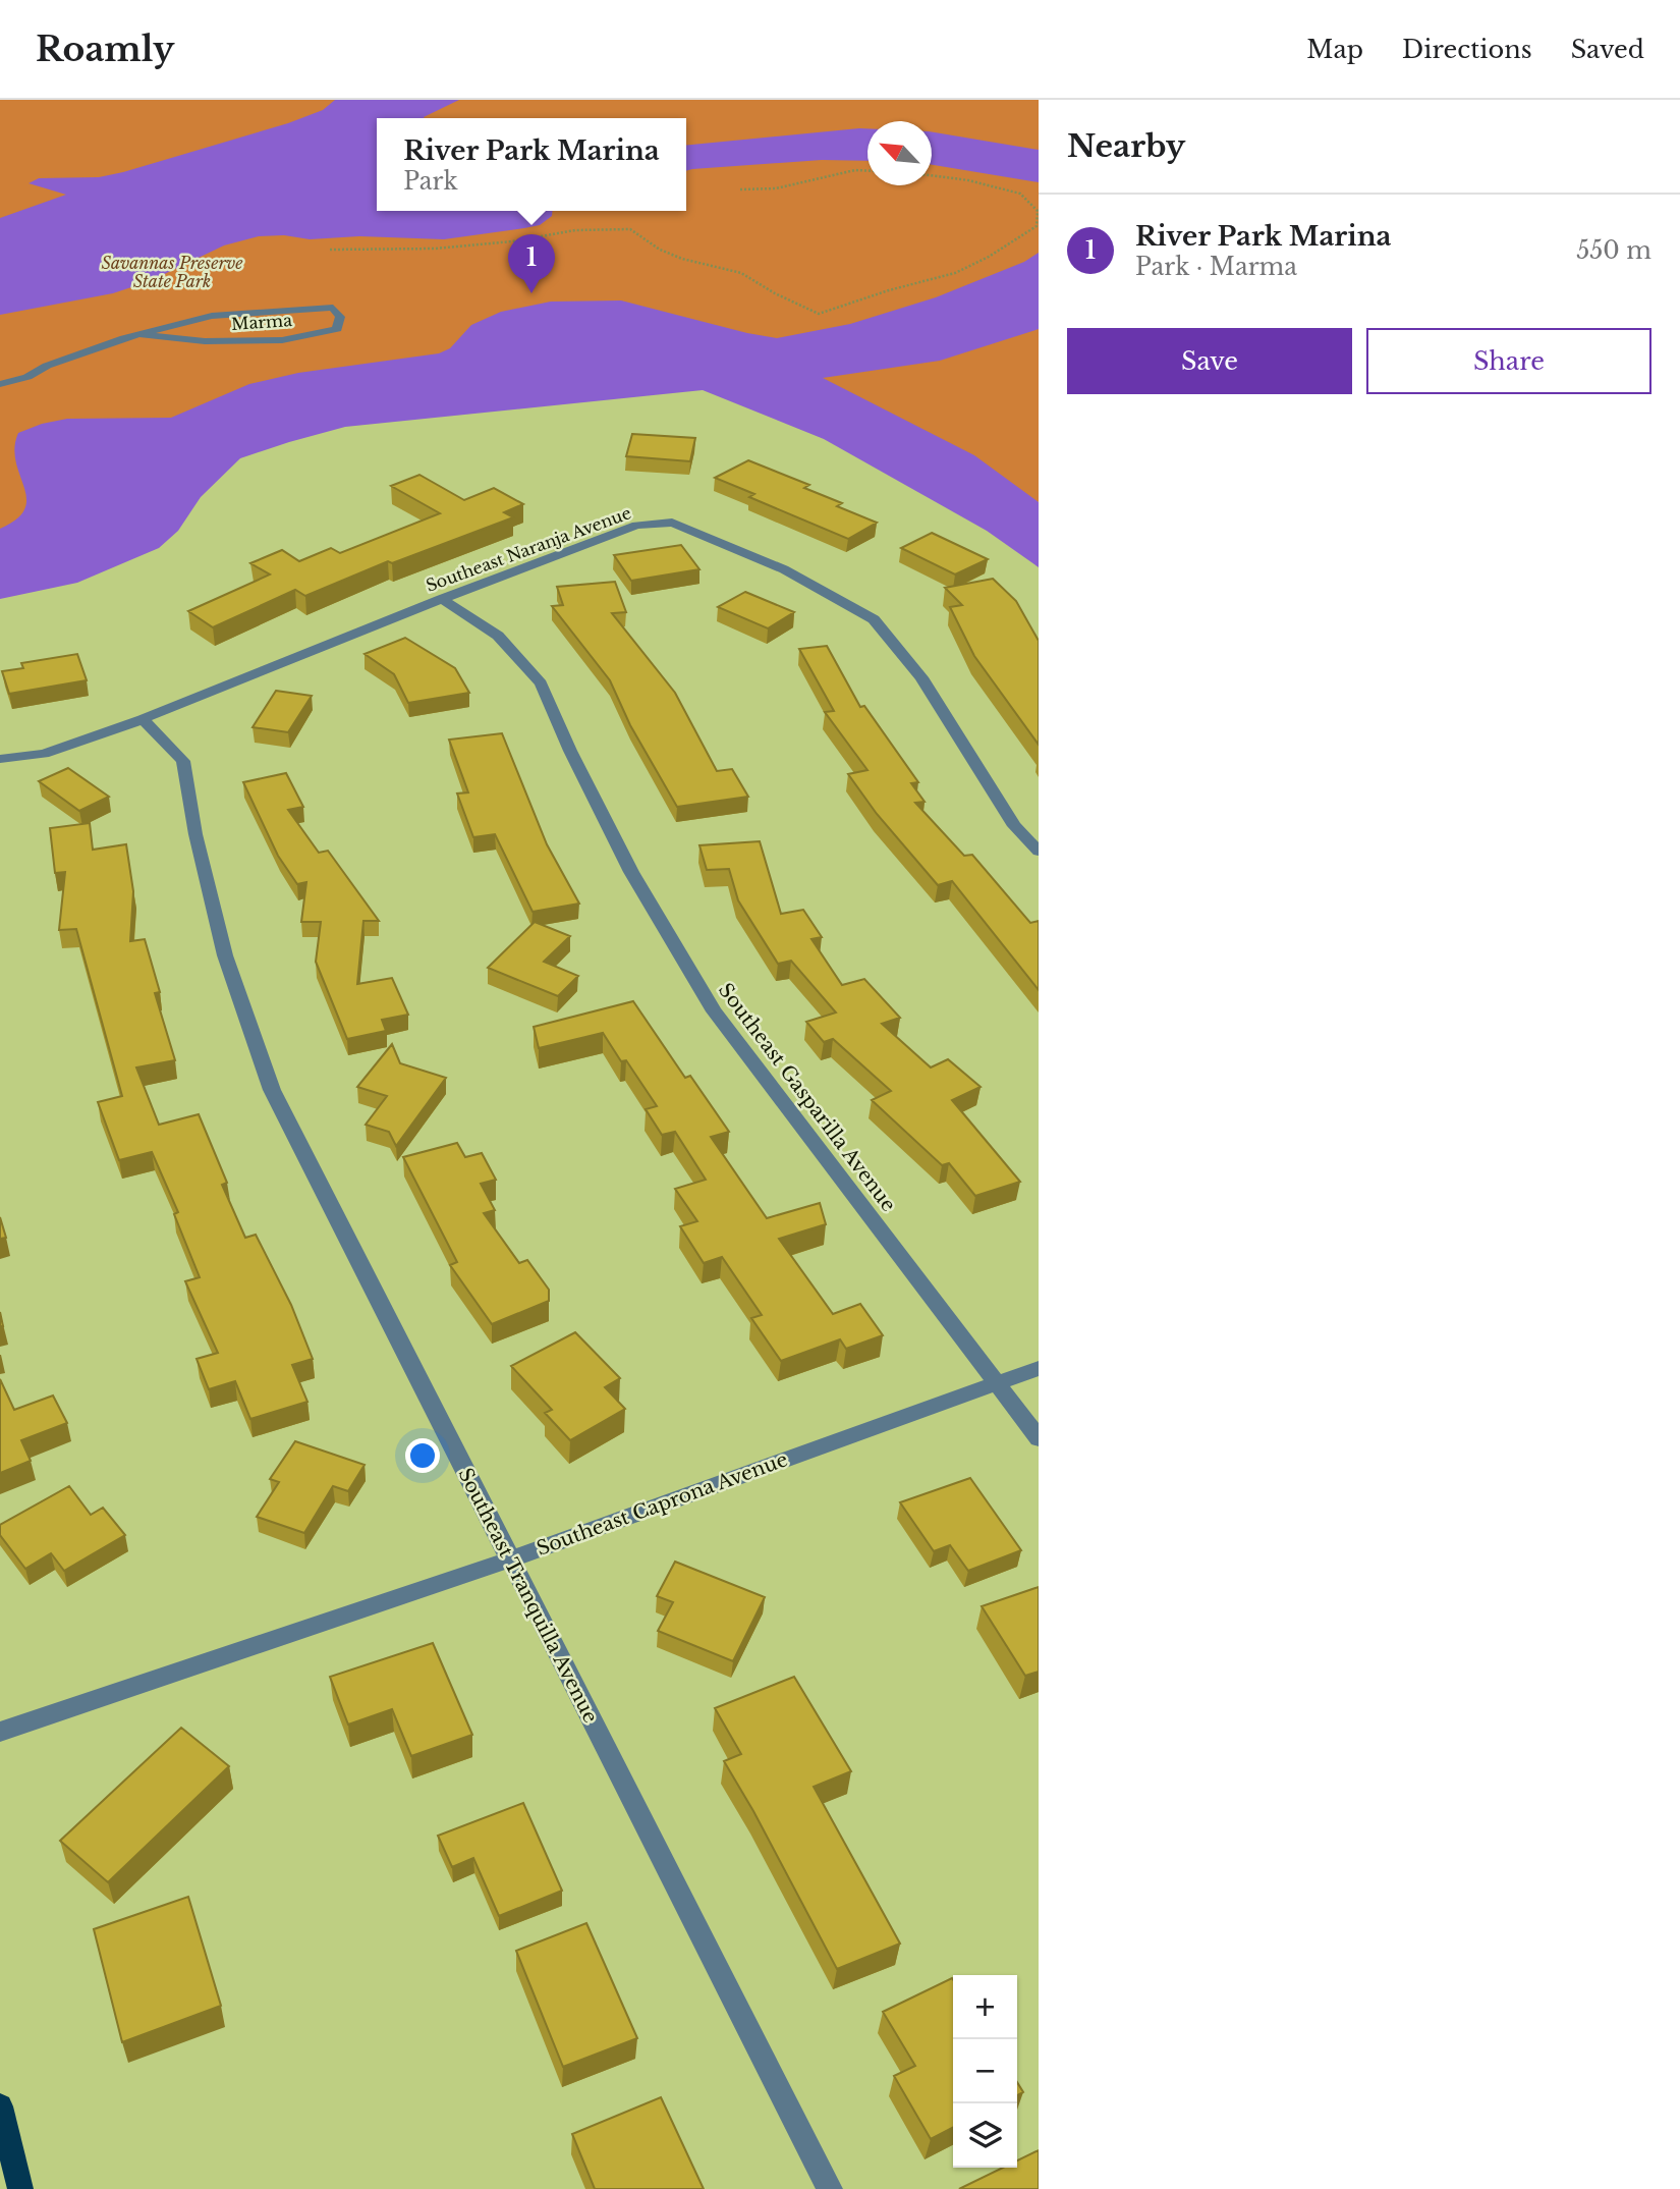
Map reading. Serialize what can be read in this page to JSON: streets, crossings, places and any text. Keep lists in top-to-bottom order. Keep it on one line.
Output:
{"streets":{"street":["Marma","Southeast Naranja Avenue","Southeast Gasparilla Avenue","Southeast Caprona Avenue","Southeast Tranquilla Avenue"]},"crossings":[["Southeast Naranja Avenue","Southeast Gasparilla Avenue"],["Southeast Naranja Avenue","Southeast Tranquilla Avenue"],["Southeast Gasparilla Avenue","Southeast Caprona Avenue"],["Southeast Caprona Avenue","Southeast Tranquilla Avenue"]],"parks":["Savannas Preserve State Park"],"north":"top left","page":{"header":"Roamly","nav":["Map","Directions","Saved"],"heading":"Nearby","popup":["River Park Marina","Park"],"list":[{"mark":"1","name":"River Park Marina","note":"Park · Marma","value":"550 m"}],"pins":"1","buttons":["Save","Share"],"map_buttons":["+","−"]}}
